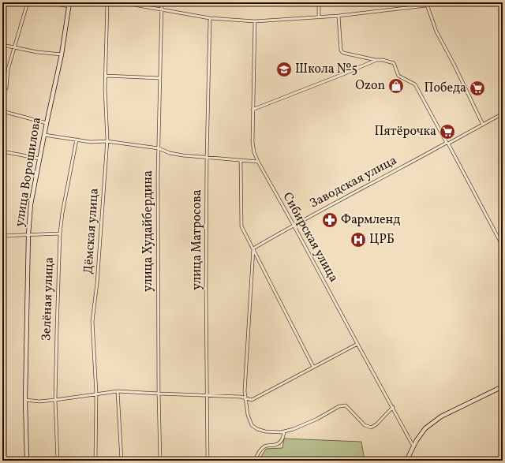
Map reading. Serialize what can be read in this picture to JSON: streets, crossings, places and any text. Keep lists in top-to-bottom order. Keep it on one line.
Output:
{"streets":{"street":["улица Ворошилова","Заводская улица","Дёмская улица","улица Худайбердина","Сибирская улица","улица Матросова","Зелёная улица"]},"crossings":[["Заводская улица","Сибирская улица"]],"places":{"school or university":["Школа №5"],"shop":["Ozon"],"supermarket":["Победа","Пятёрочка"],"pharmacy":["Фармленд"],"hospital":["ЦРБ"]}}
